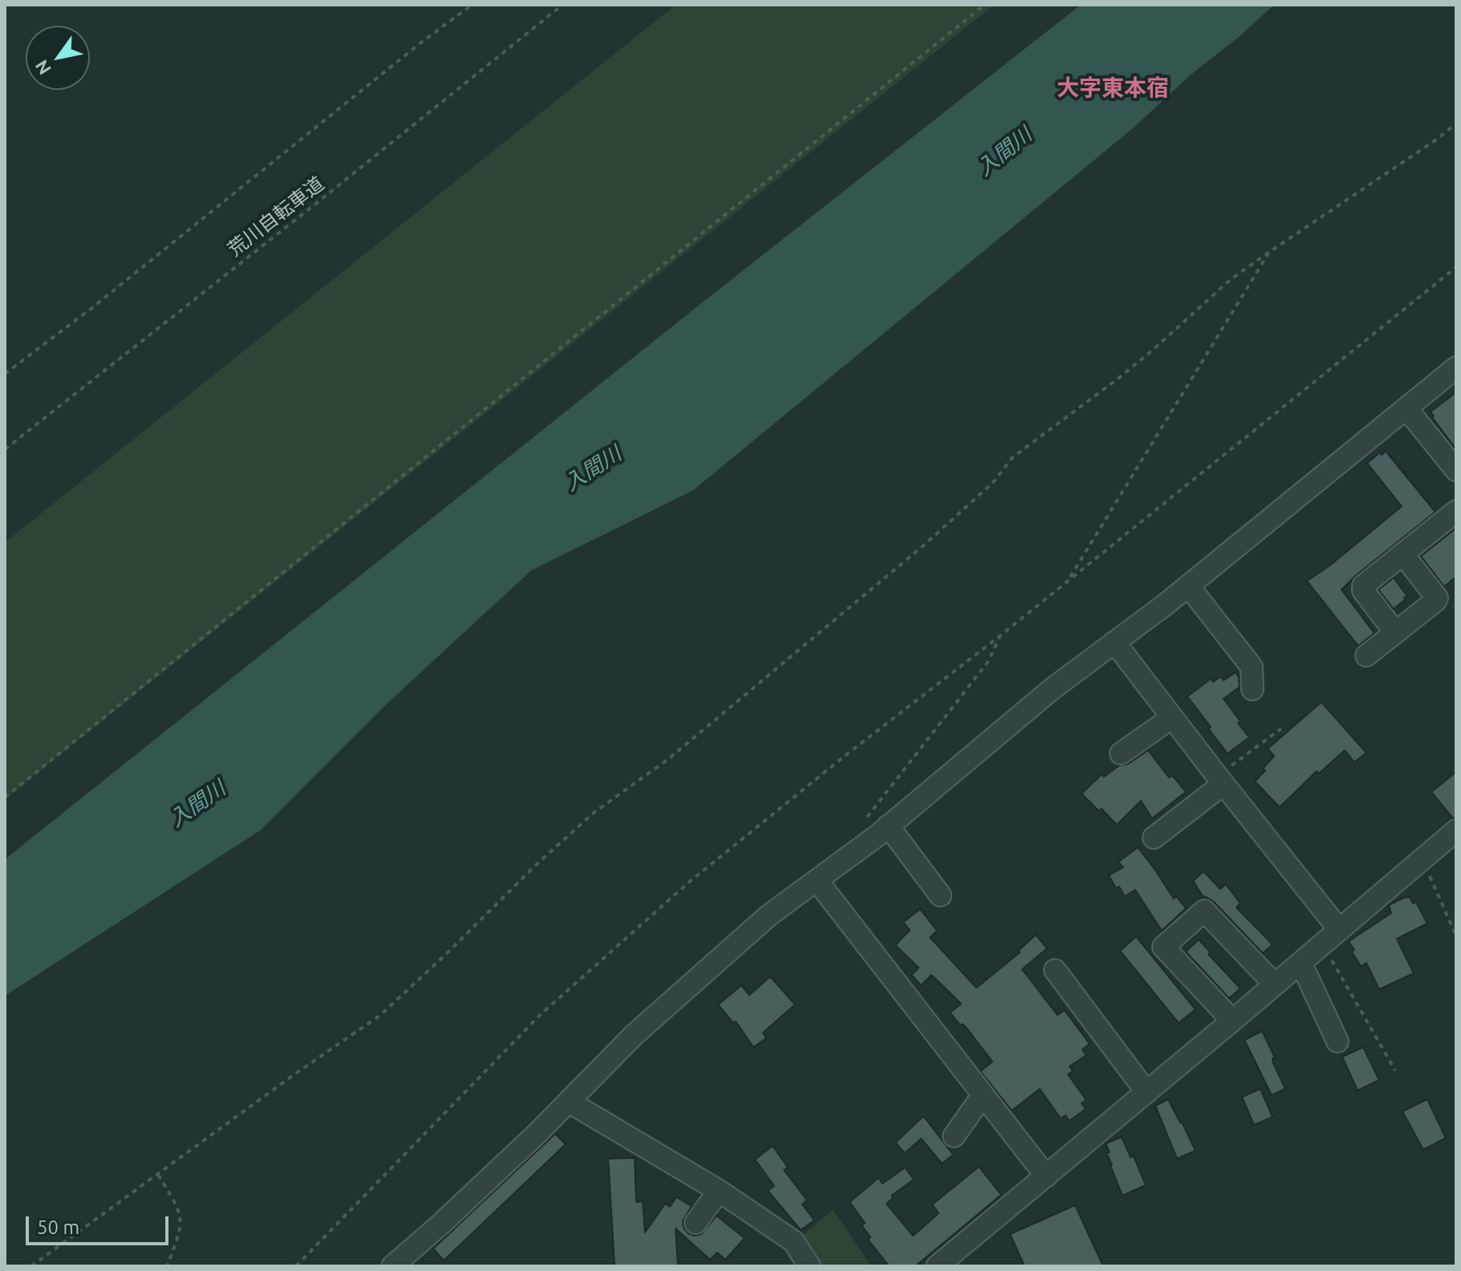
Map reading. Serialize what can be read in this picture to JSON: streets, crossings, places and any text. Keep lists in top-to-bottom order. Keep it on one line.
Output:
{"streets":{"path":["荒川自転車道"]},"districts":["大字東本宿"],"water":["入間川"],"scale_bar":"50 m","north":"bottom left"}
